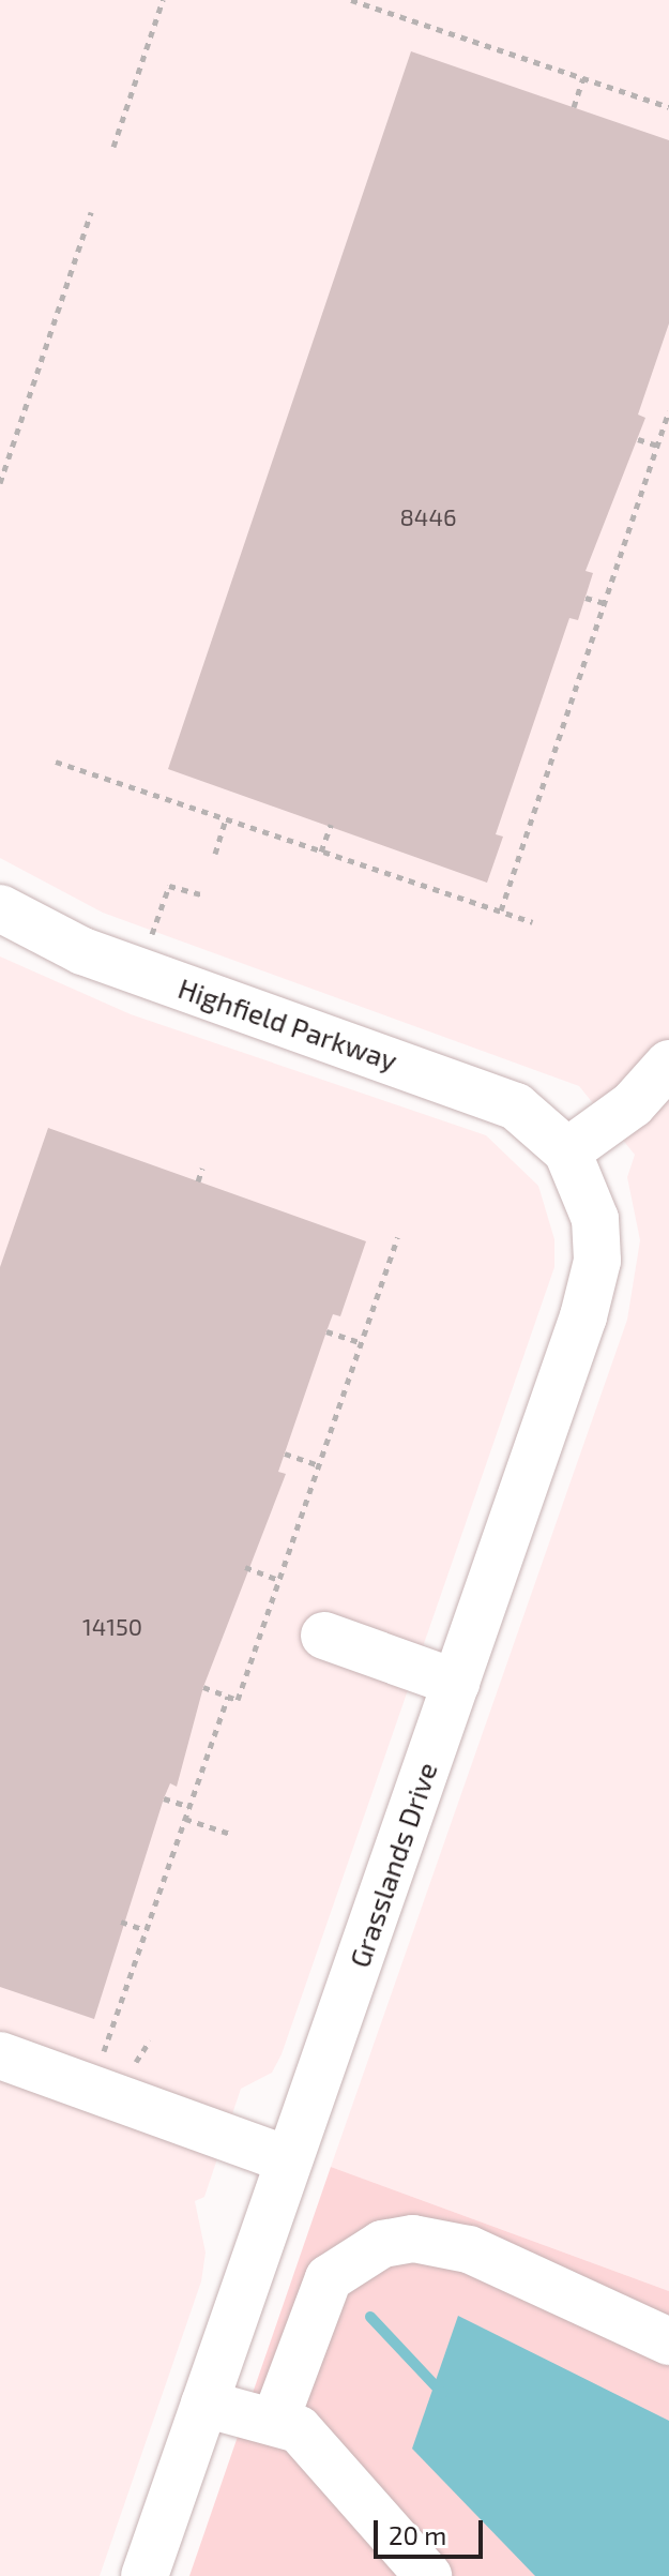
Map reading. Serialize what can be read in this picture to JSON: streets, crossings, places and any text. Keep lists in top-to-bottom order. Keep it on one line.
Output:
{"streets":{"street":["Highfield Parkway","Grasslands Drive"]},"crossings":[["Highfield Parkway","Grasslands Drive"]],"house_numbers":["8446","14150"],"scale_bar":"20 m"}
